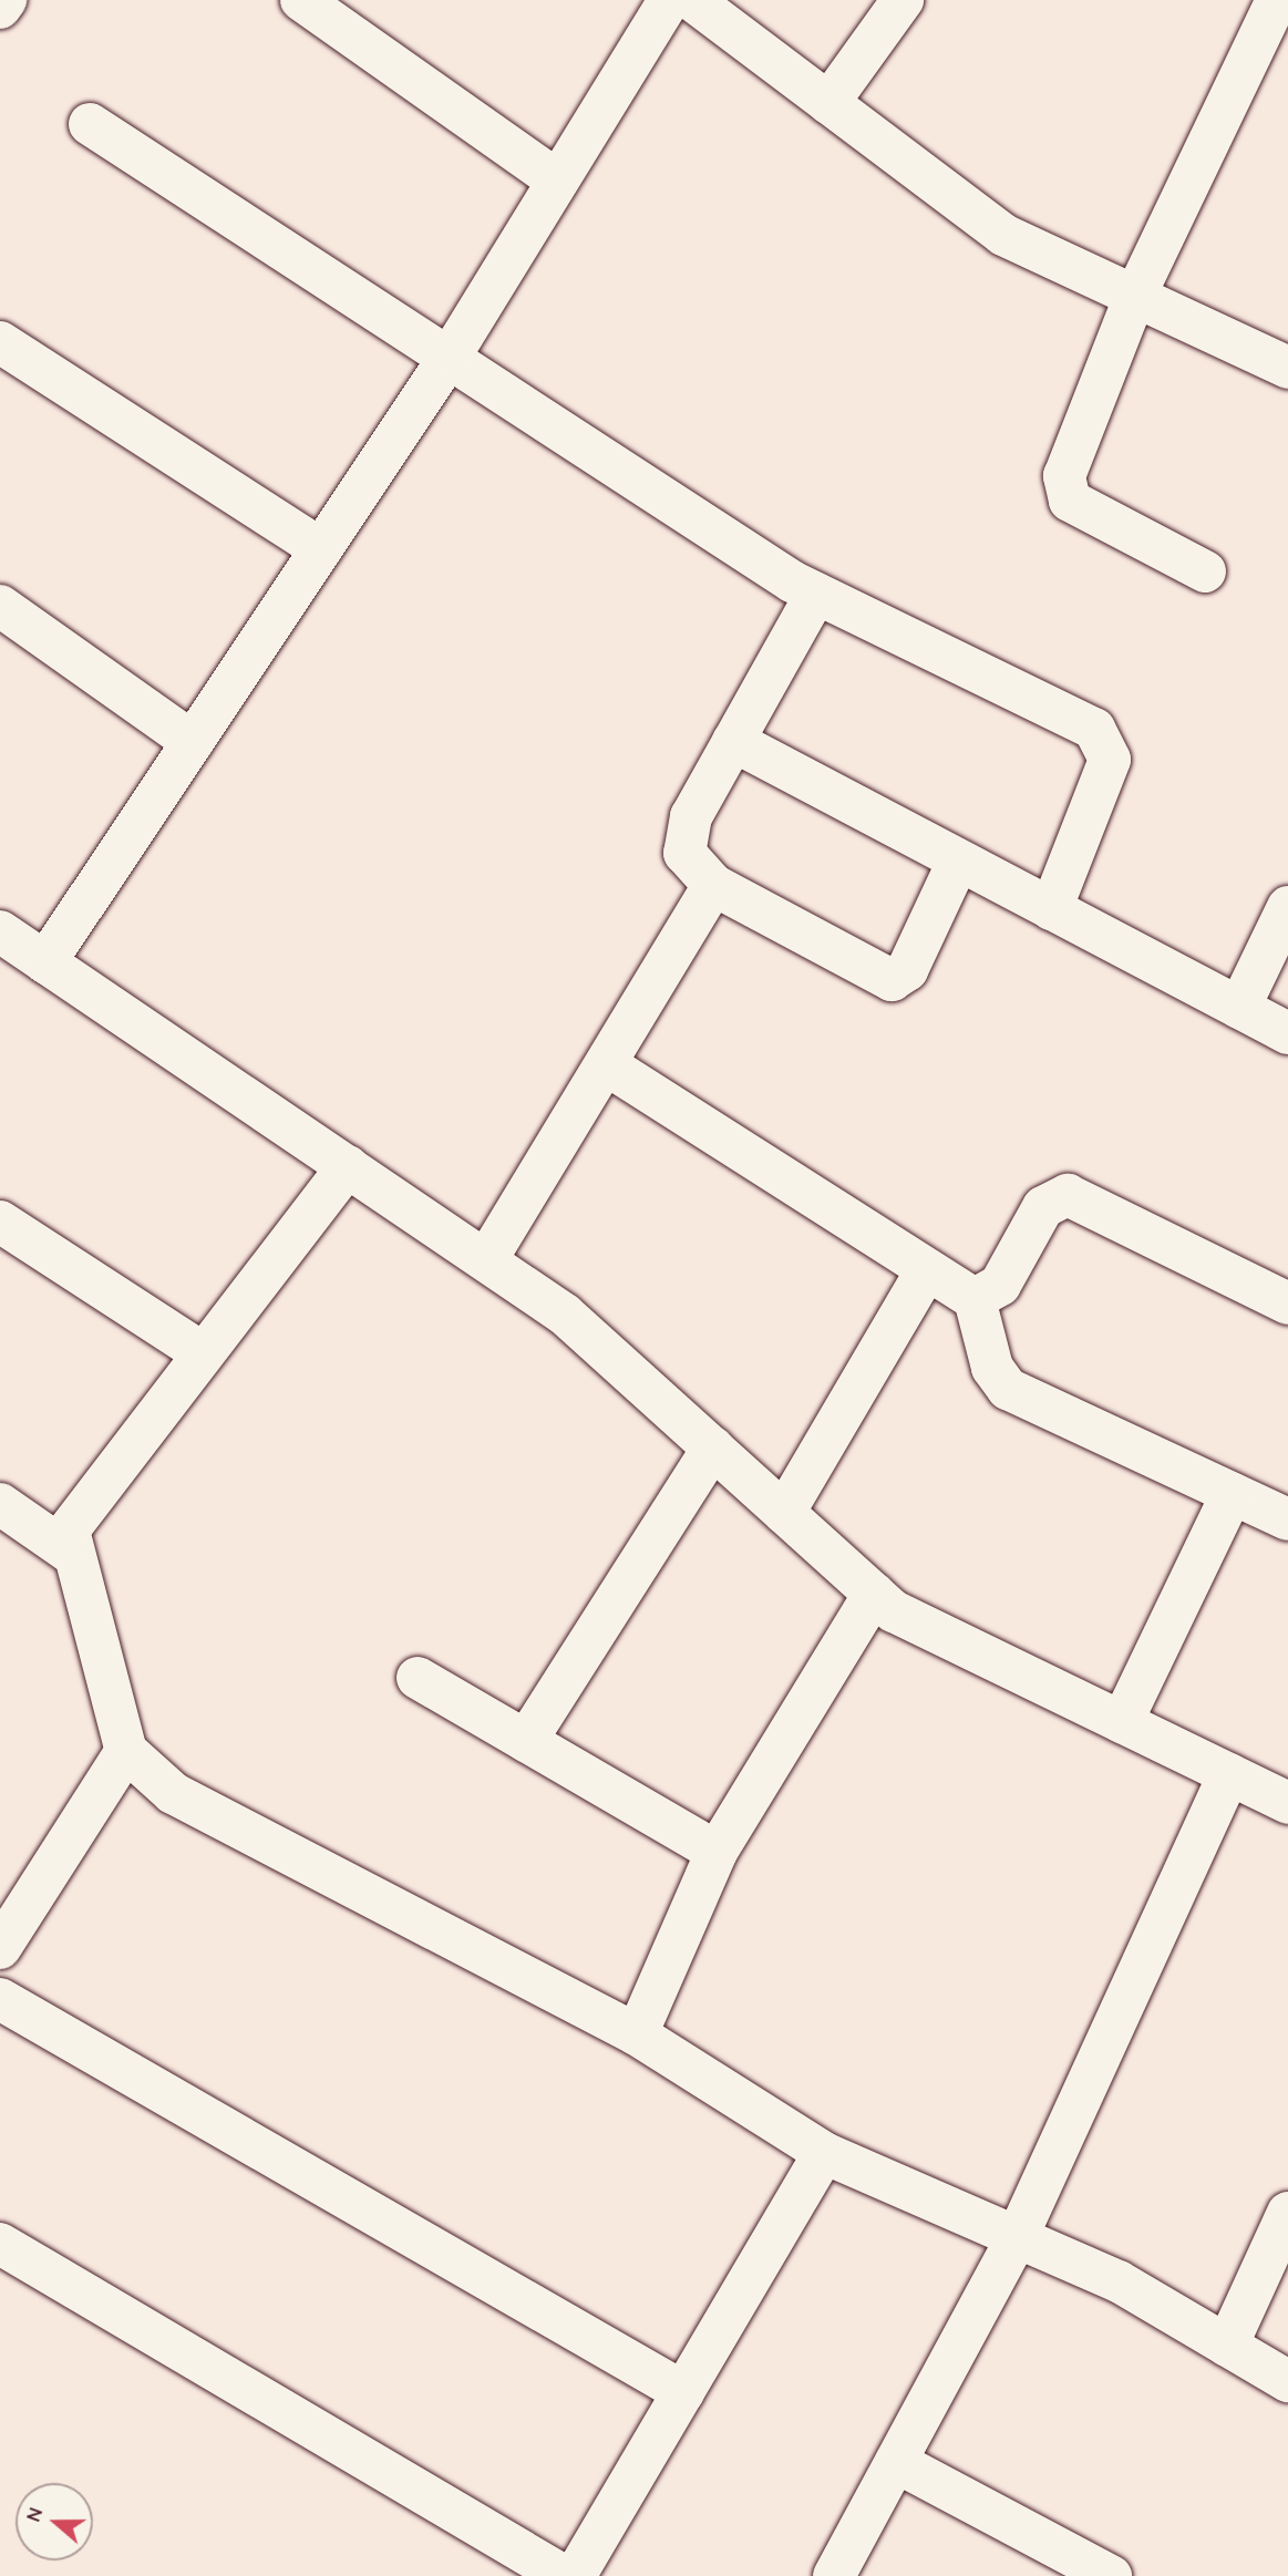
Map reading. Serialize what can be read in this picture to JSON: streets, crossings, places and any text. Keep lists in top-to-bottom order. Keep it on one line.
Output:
{"north":"left"}
